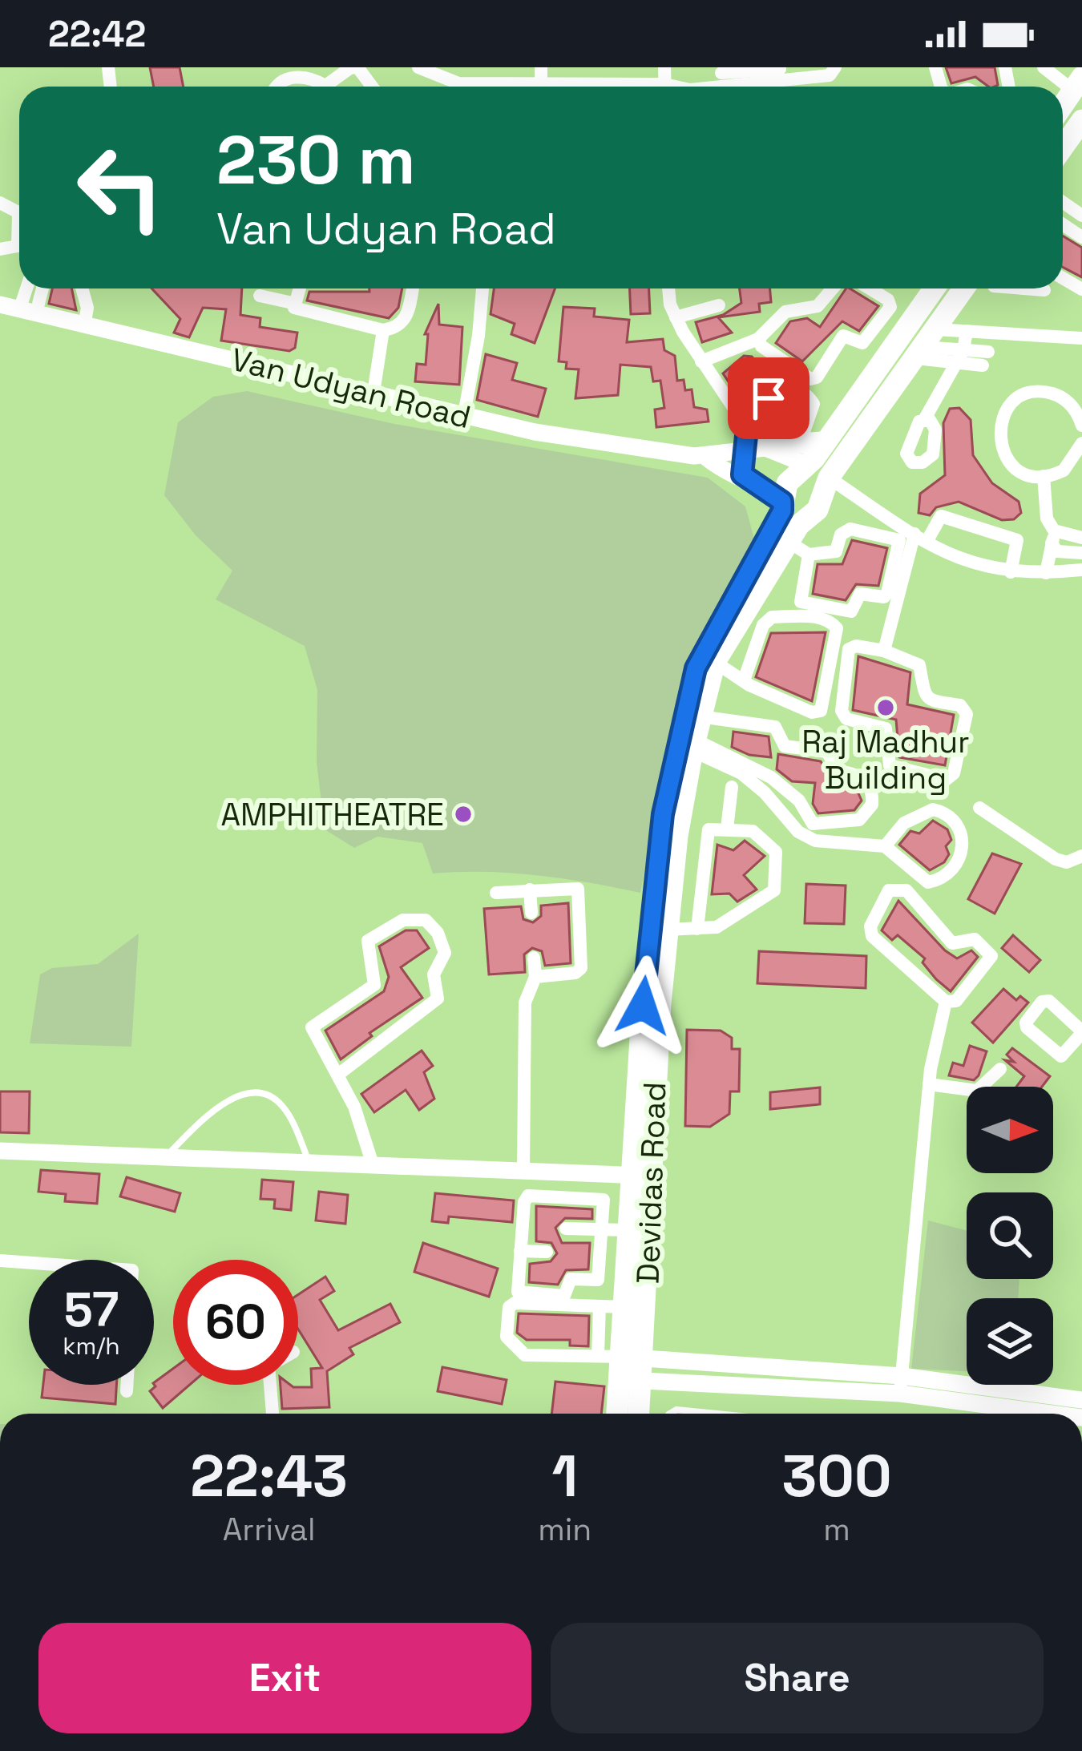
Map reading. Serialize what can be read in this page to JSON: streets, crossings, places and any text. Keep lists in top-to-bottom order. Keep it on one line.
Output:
{"streets":{"main road":["Devidas Road"],"street":["Van Udyan Road"]},"crossings":[["Van Udyan Road","Devidas Road"]],"places":["Raj Madhur Building","AMPHITHEATRE"],"north":"right","page":{"status":"22:42","turn":["230 m","Van Udyan Road"],"speed":"57 km/h","limit":"60","eta":["22:43","Arrival","1","min","300","m"],"buttons":["Exit","Share"]}}
